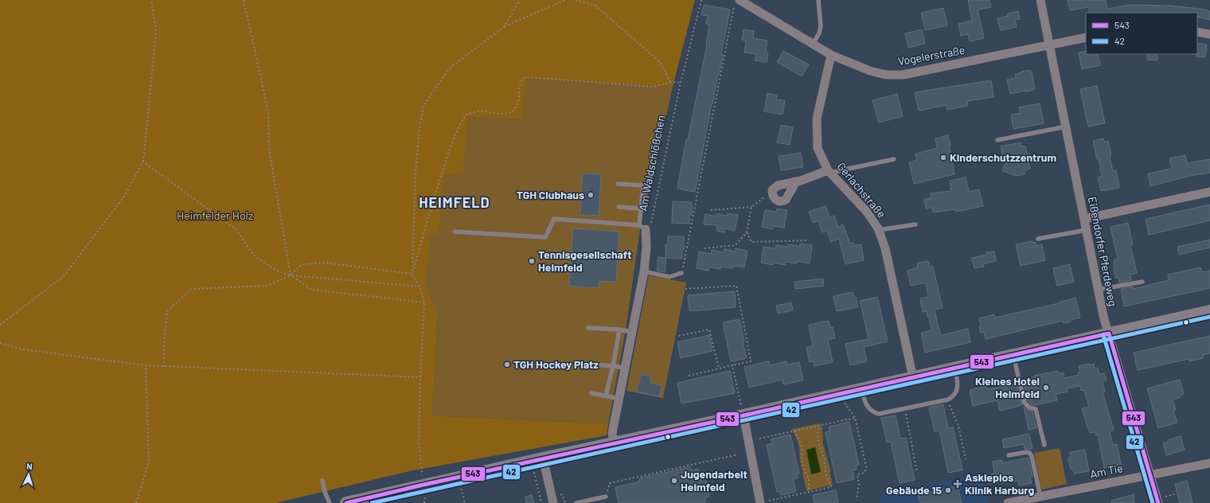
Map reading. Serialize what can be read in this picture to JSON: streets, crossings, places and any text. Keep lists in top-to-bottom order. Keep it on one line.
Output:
{"streets":{"street":["Vogelerstraße","Gerlachstraße","Eißendorfer Pferdeweg","Am Tie"],"path":["Am Waldschlößchen"]},"crossings":[["Vogelerstraße","Gerlachstraße"],["Vogelerstraße","Eißendorfer Pferdeweg"],["Eißendorfer Pferdeweg","Am Tie"]],"districts":["HEIMFELD"],"parks":["Heimfelder Holz"],"places":{"other":["Kinderschutzzentrum","TGH Clubhaus","Tennisgesellschaft Heimfeld","TGH Hockey Platz","Kleines Hotel Heimfeld","Jugendarbeit Heimfeld","Gebäude 15"],"health":["Asklepios Klinik Harburg"]},"lines":["transit line 42","transit line 543"],"legend":["543","42"],"north":"top"}
